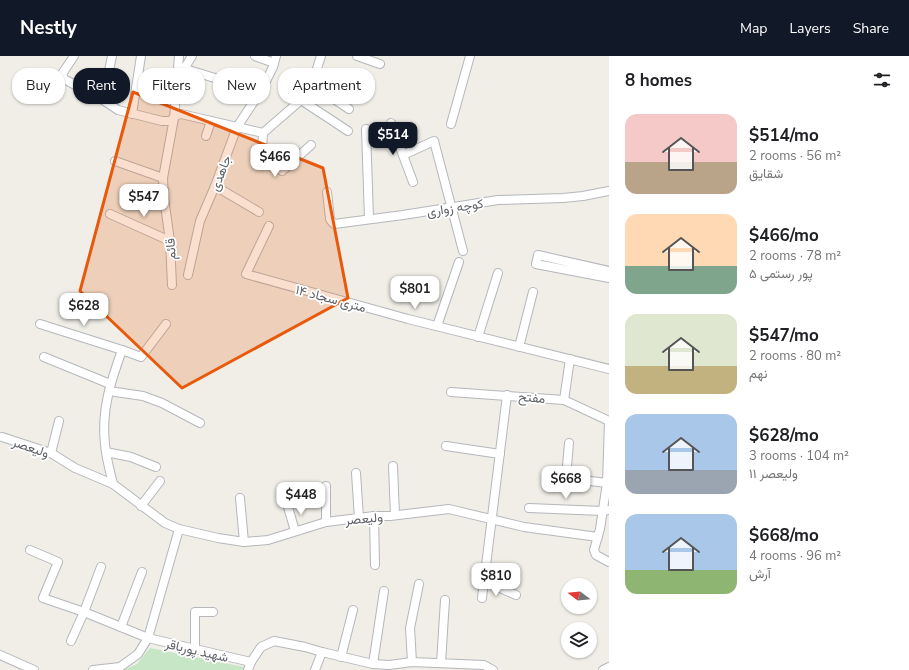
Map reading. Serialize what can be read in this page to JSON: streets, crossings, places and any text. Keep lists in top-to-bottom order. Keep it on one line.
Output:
{"streets":{"street":["جاهدی","کوچه زواری","قائم","۱۴ متری سجاد","مفتح","ولیعصر","شهید پورباقر"]},"north":"left","page":{"header":"Nestly","nav":["Map","Layers","Share"],"heading":"8 homes","chip":["Buy","Rent","Filters","New","Apartment"],"list":[{"name":"$514/mo","note":"2 rooms · 56 m² · شقایق"},{"name":"$466/mo","note":"2 rooms · 78 m² · پور رستمی ۵"},{"name":"$547/mo","note":"2 rooms · 80 m² · نهم"},{"name":"$628/mo","note":"3 rooms · 104 m² · ولیعصر ۱۱"},{"name":"$668/mo","note":"4 rooms · 96 m² · آرش"}],"price":["$514","$466","$547","$801","$628","$668","$448","$810"]}}
